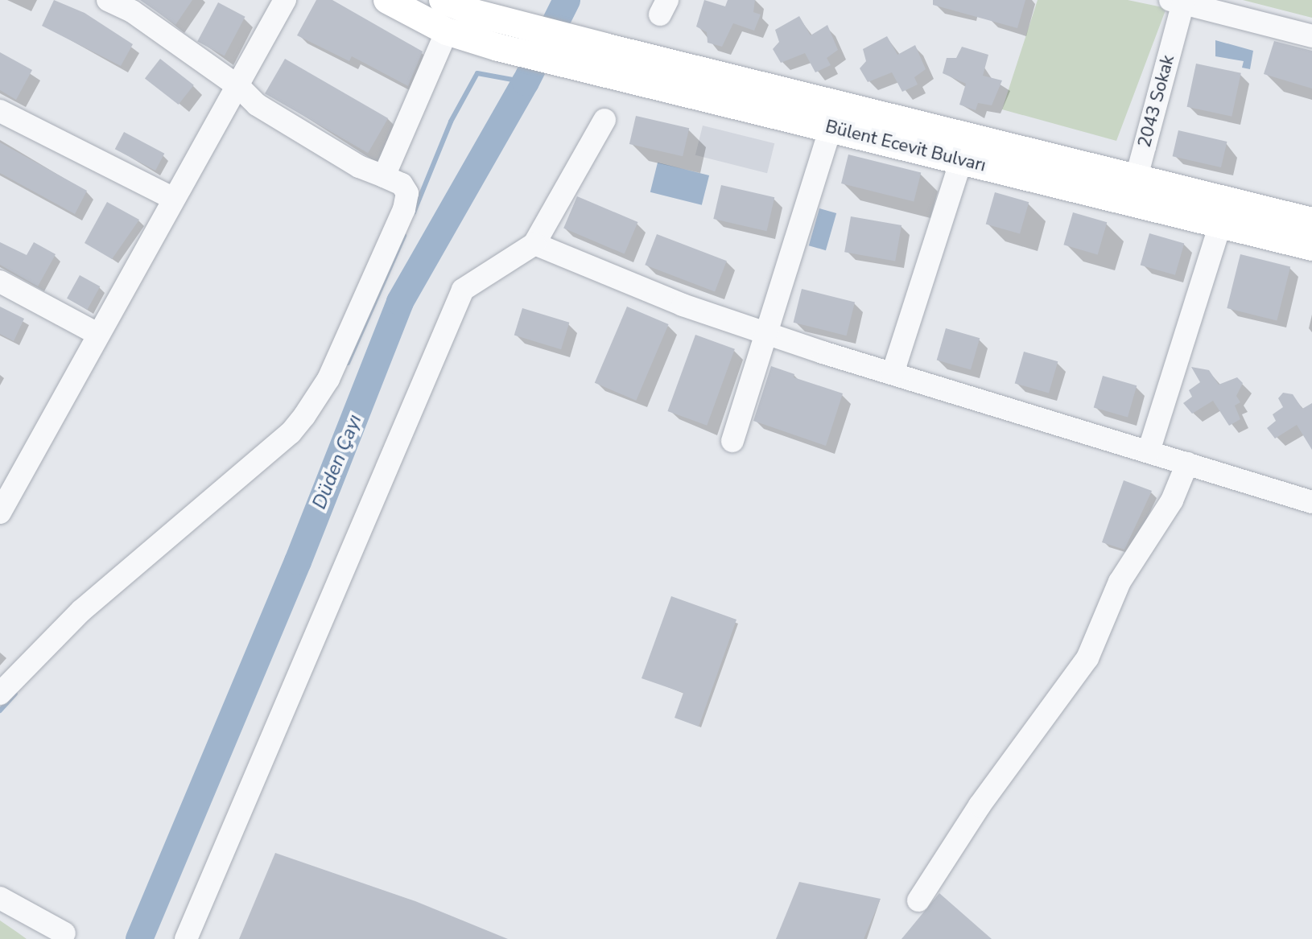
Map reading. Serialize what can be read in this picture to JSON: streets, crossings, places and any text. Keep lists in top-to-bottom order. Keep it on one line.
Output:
{"streets":{"main road":["Bülent Ecevit Bulvarı"],"street":["2043 Sokak"]},"crossings":[["2043 Sokak","Bülent Ecevit Bulvarı"]],"water":["Düden Çayı"]}
